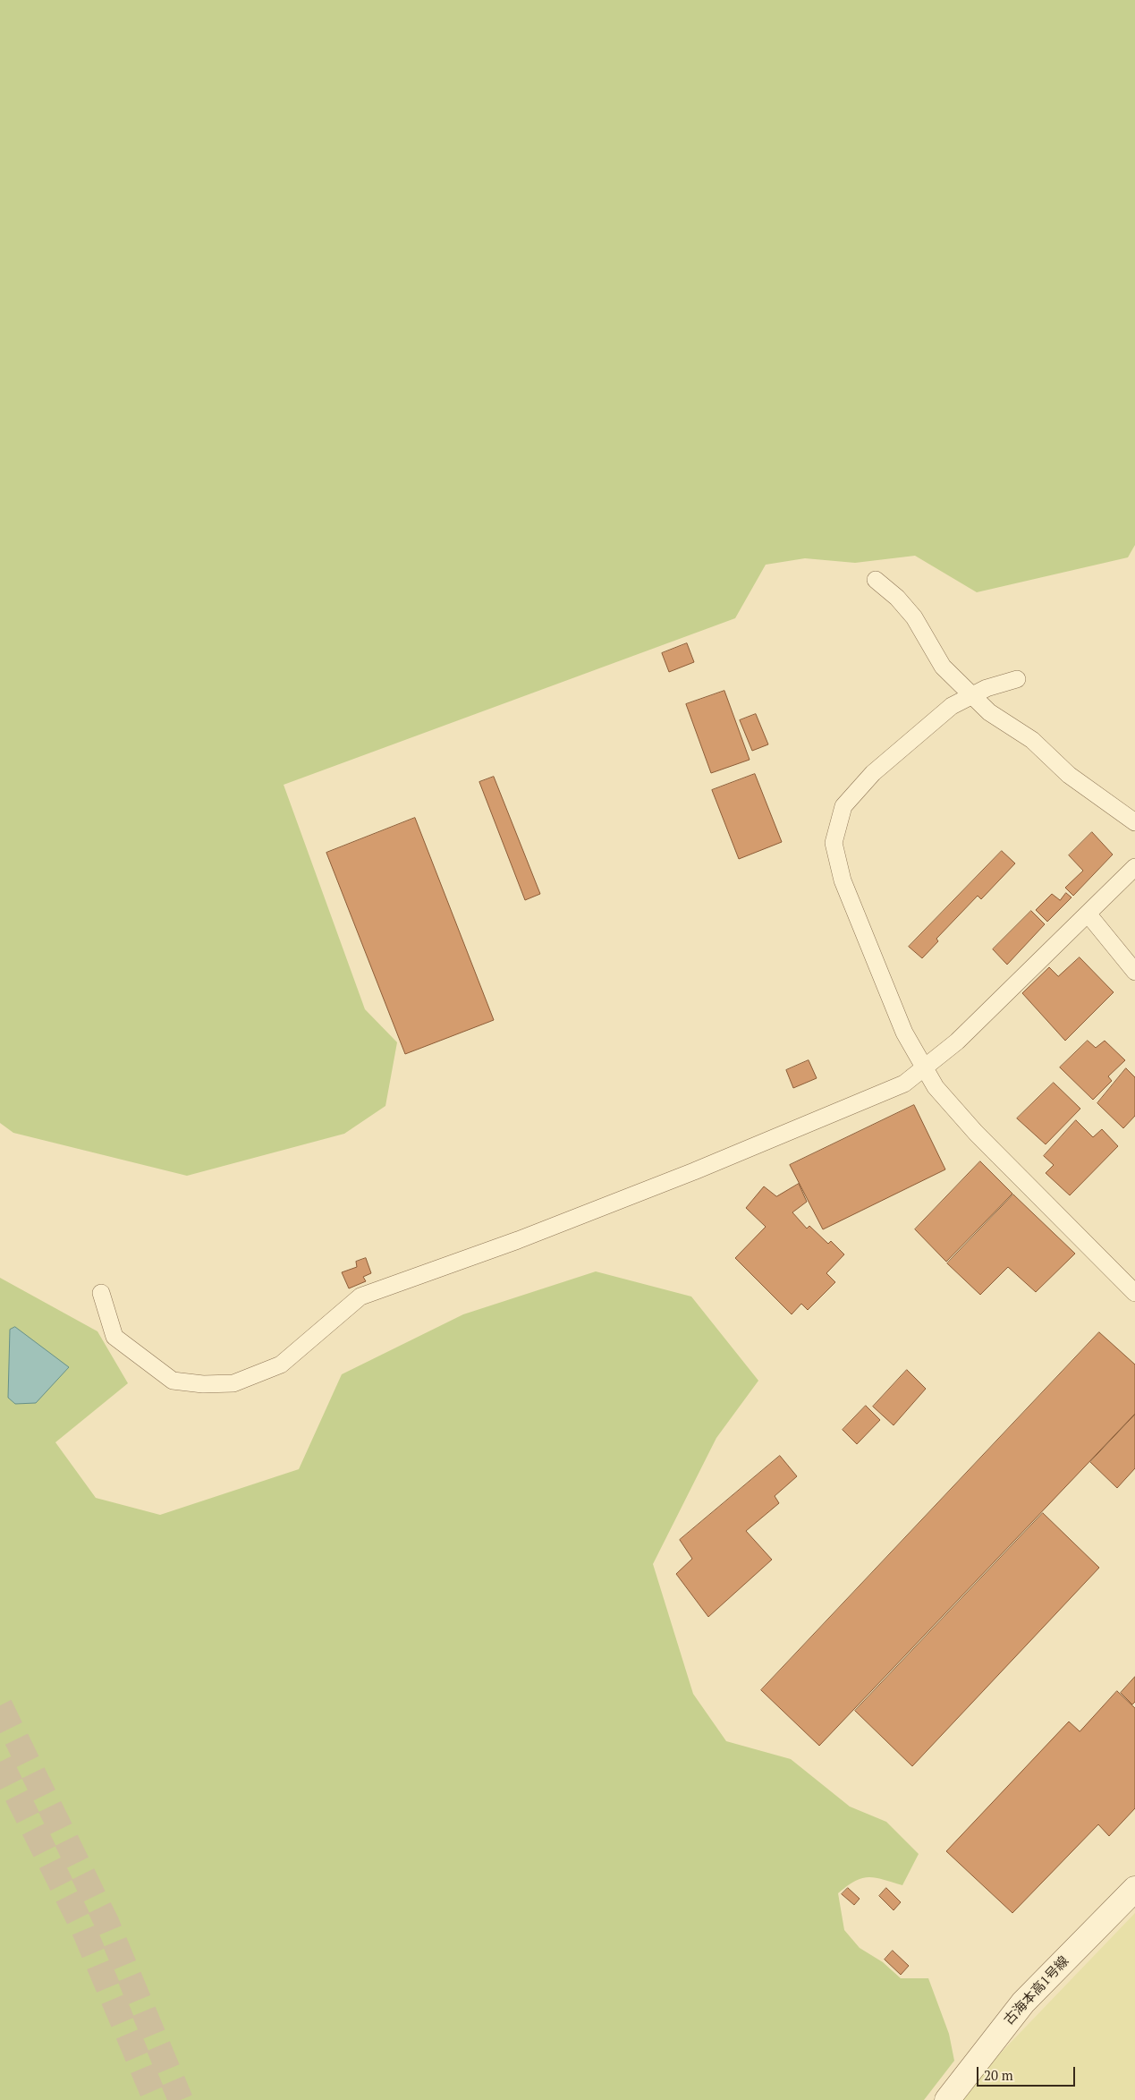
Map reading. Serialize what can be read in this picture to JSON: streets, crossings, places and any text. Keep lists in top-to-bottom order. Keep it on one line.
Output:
{"streets":{"street":["古海本高1号線"]},"scale_bar":"20 m"}
